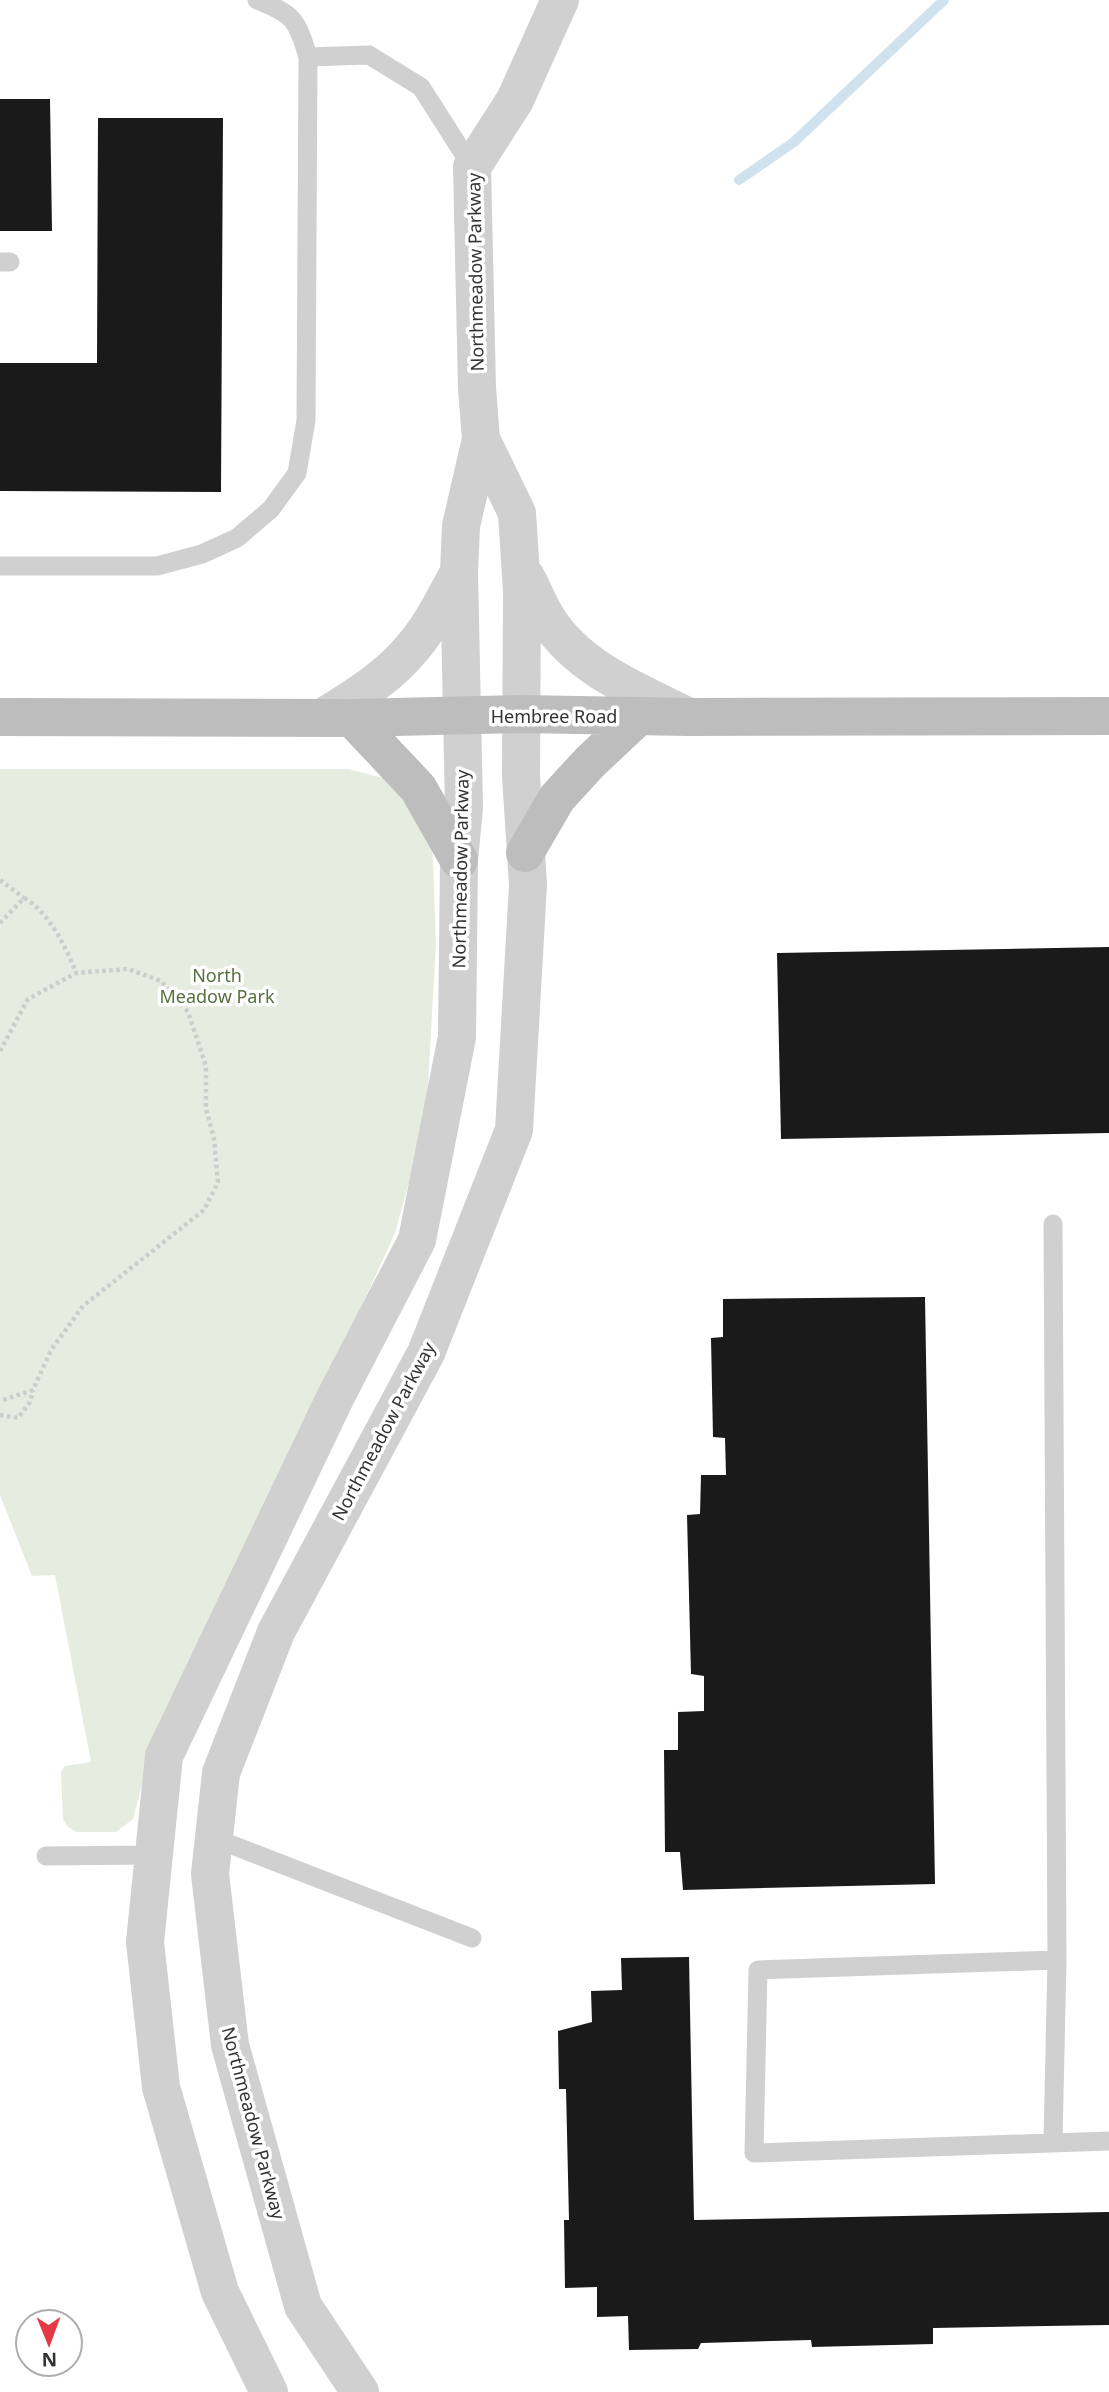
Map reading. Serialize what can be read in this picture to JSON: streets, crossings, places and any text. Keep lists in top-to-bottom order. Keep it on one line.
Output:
{"streets":{"street":["Northmeadow Parkway","Hembree Road"]},"crossings":[["Northmeadow Parkway","Hembree Road"]],"parks":["North Meadow Park"],"north":"bottom"}
